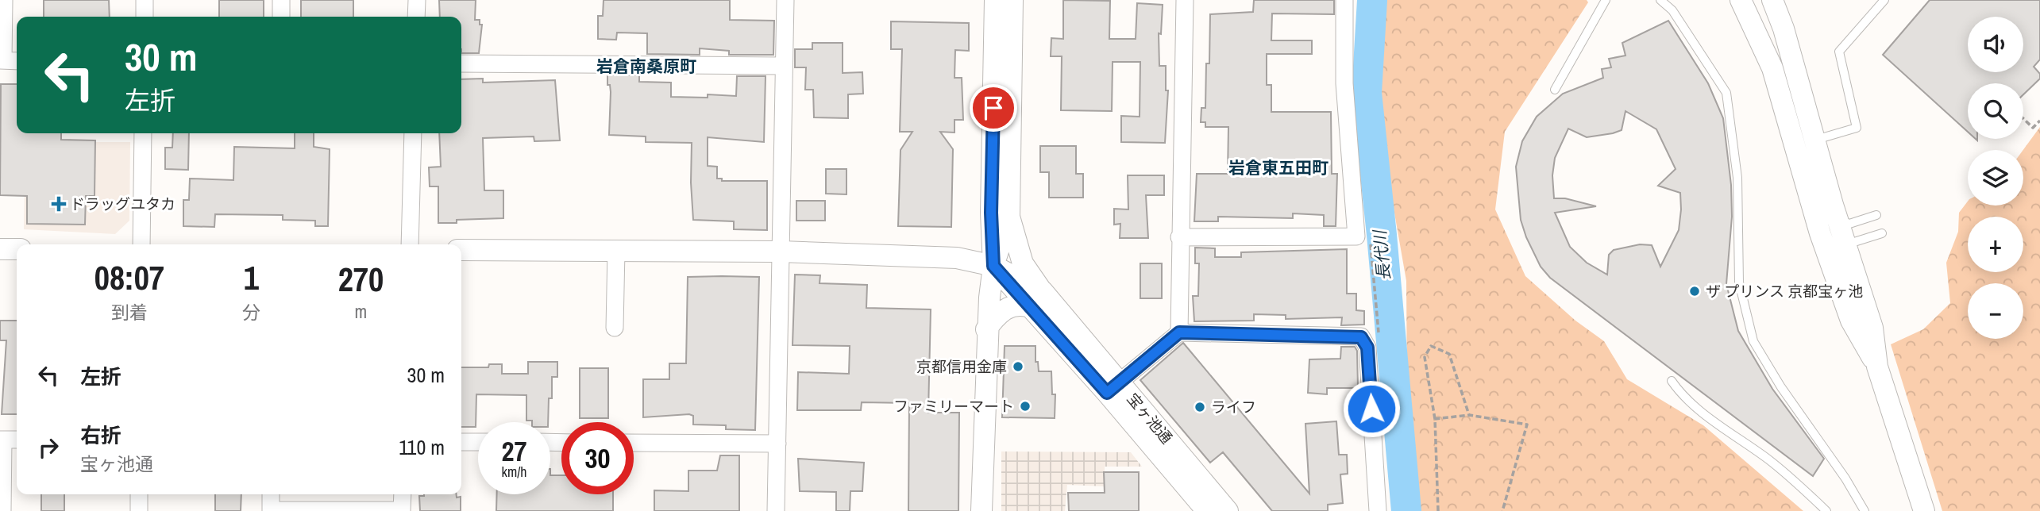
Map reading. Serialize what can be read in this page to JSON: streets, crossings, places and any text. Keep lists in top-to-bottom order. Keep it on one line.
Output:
{"streets":{"street":["宝ヶ池通"]},"districts":["岩倉南桑原町","岩倉東五田町"],"water":["長代川"],"places":{"health":["ドラッグユタカ"],"other":["ザ プリンス 京都宝ヶ池","京都信用金庫","ファミリーマート","ライフ"]},"page":{"map_buttons":["+","−"],"turn":["30 m","左折"],"eta":["08:07","到着","1","分","270","m"],"list":[{"name":"左折","value":"30 m"},{"name":"右折","note":"宝ヶ池通","value":"110 m"}],"speed":"27 km/h","limit":"30"}}
